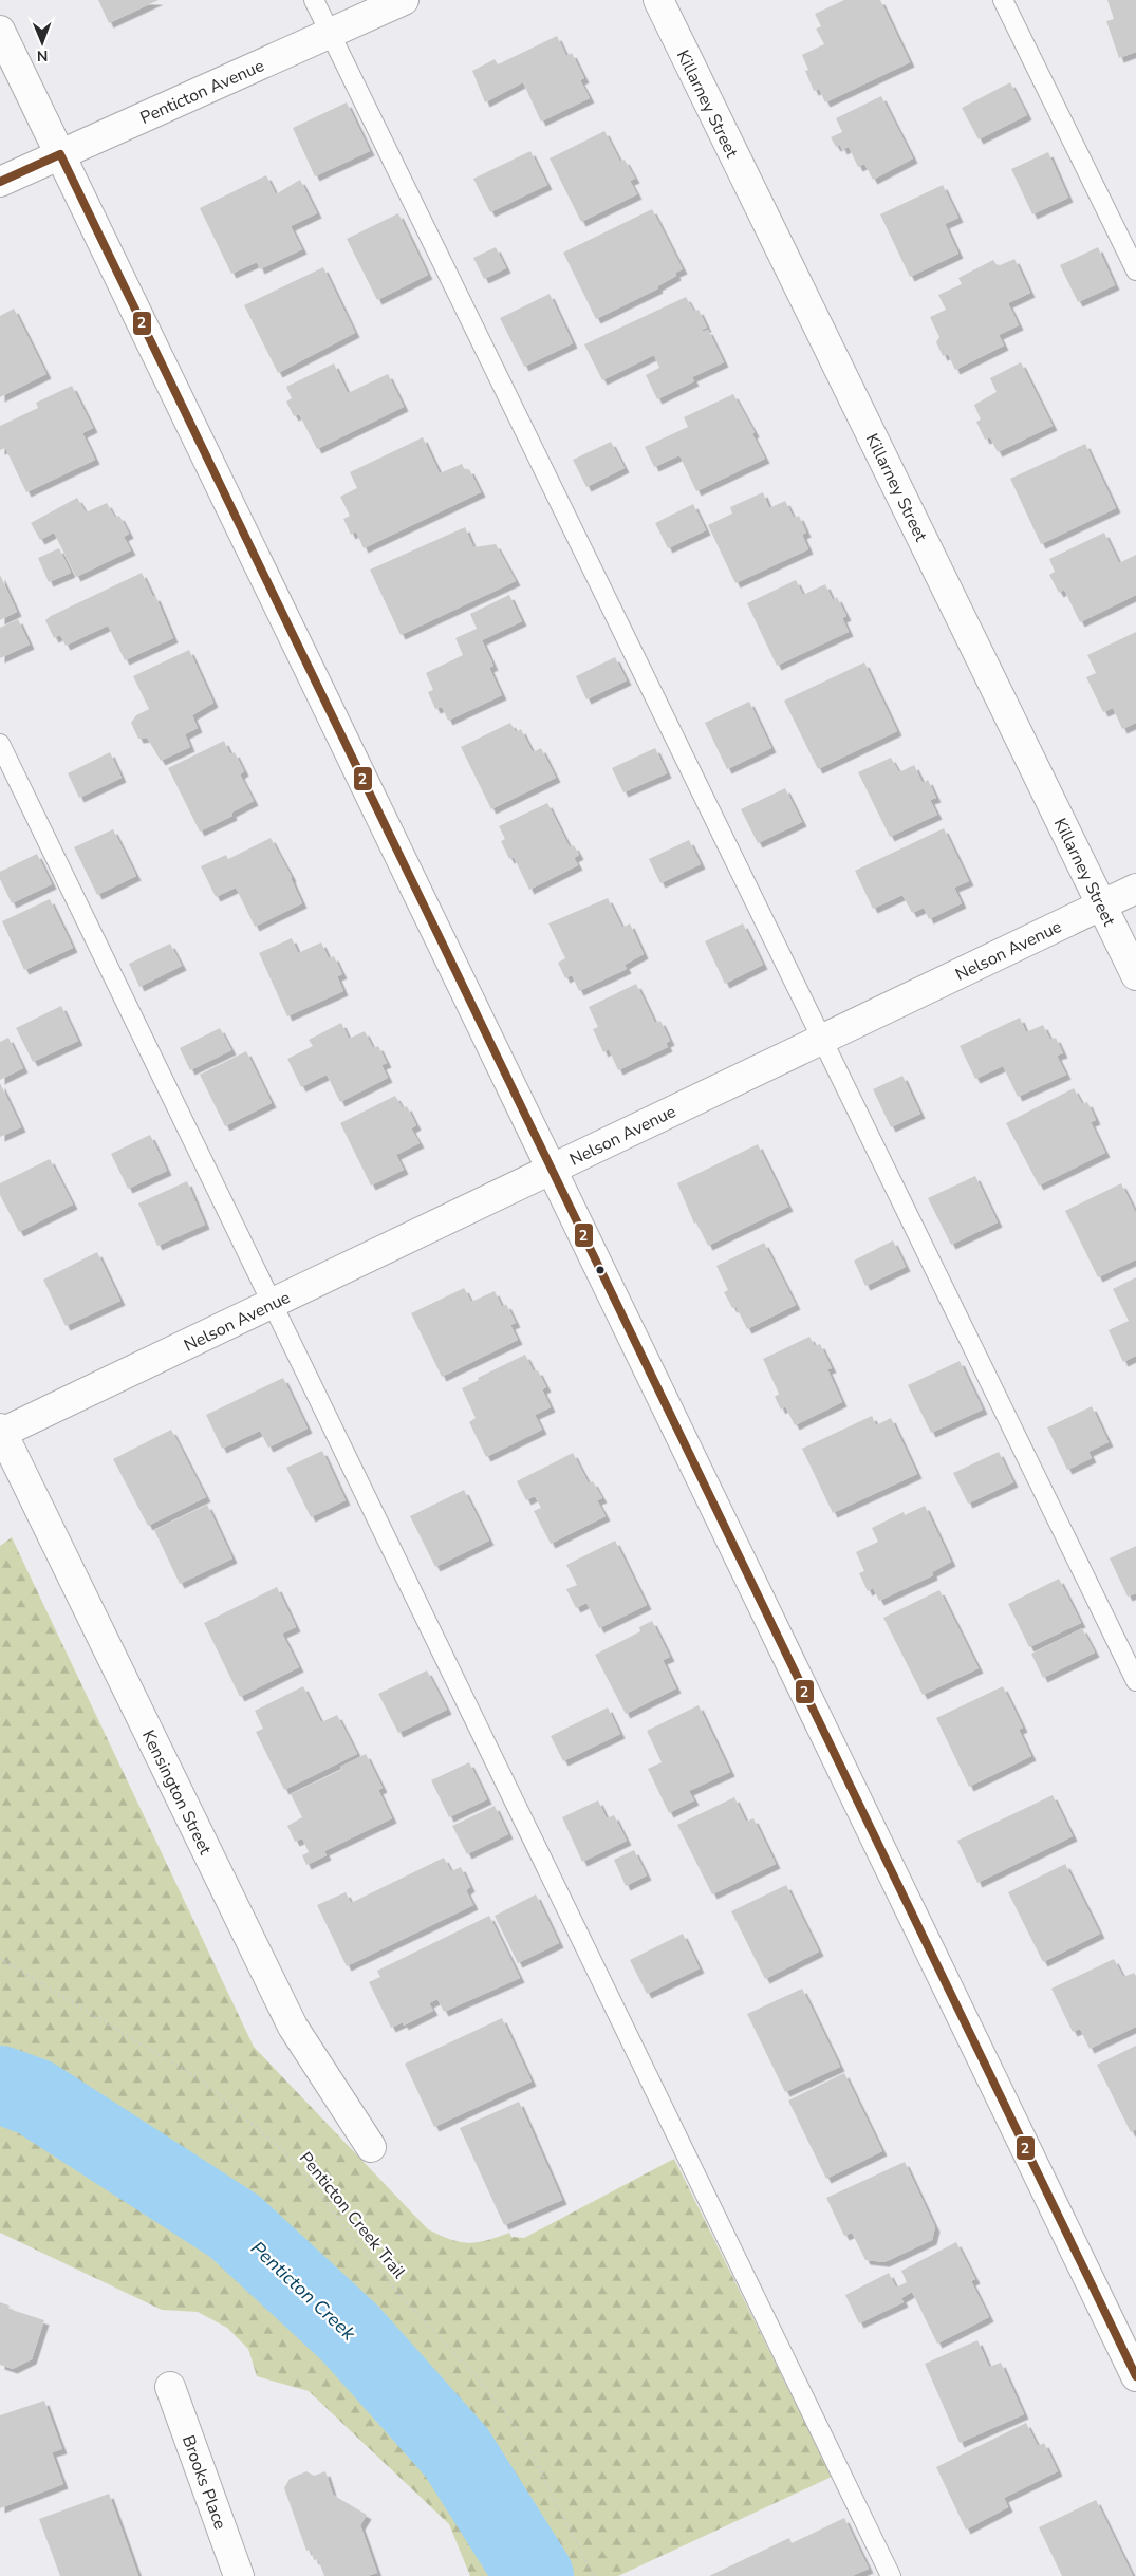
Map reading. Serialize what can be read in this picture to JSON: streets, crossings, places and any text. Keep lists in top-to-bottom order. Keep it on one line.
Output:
{"streets":{"street":["Penticton Avenue","Killarney Street","Nelson Avenue","Kensington Street","Brooks Place"],"path":["Penticton Creek Trail"]},"crossings":[["Killarney Street","Nelson Avenue"],["Nelson Avenue","Kensington Street"]],"water":["Penticton Creek"],"lines":["transit line 2"],"north":"bottom"}
